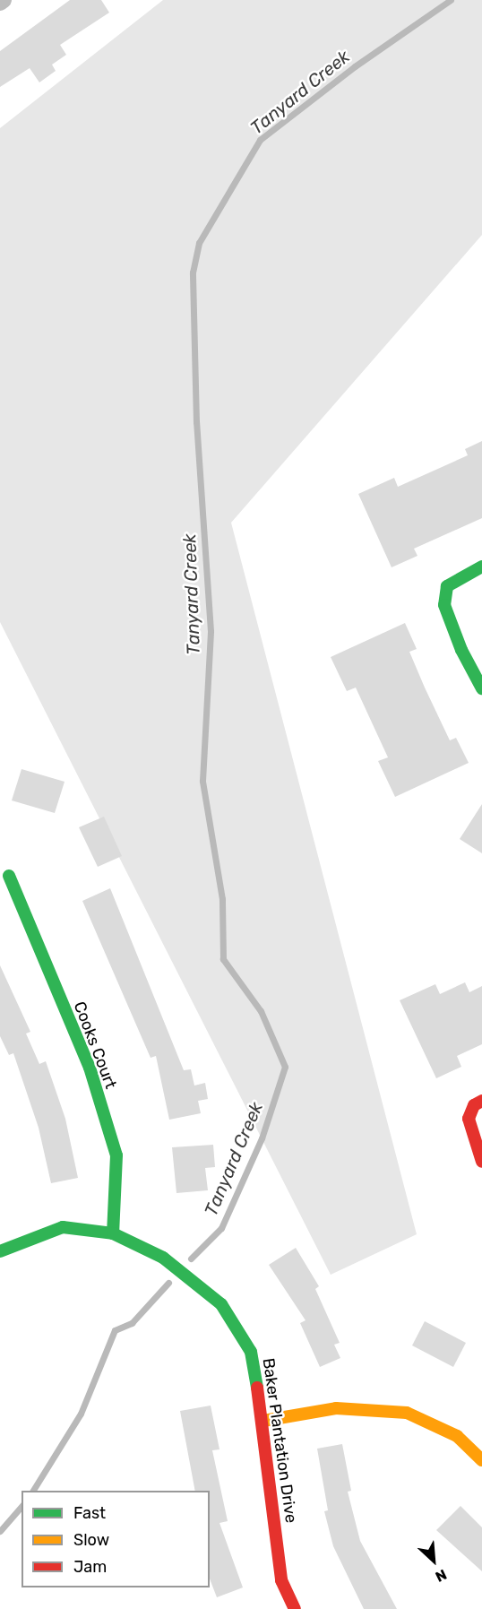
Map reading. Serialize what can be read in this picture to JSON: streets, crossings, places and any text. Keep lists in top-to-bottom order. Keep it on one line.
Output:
{"streets":{"street":["Cooks Court","Baker Plantation Drive"]},"crossings":[["Cooks Court","Baker Plantation Drive"]],"water":["Tanyard Creek"],"legend":["Fast","Slow","Jam"],"north":"bottom right"}
